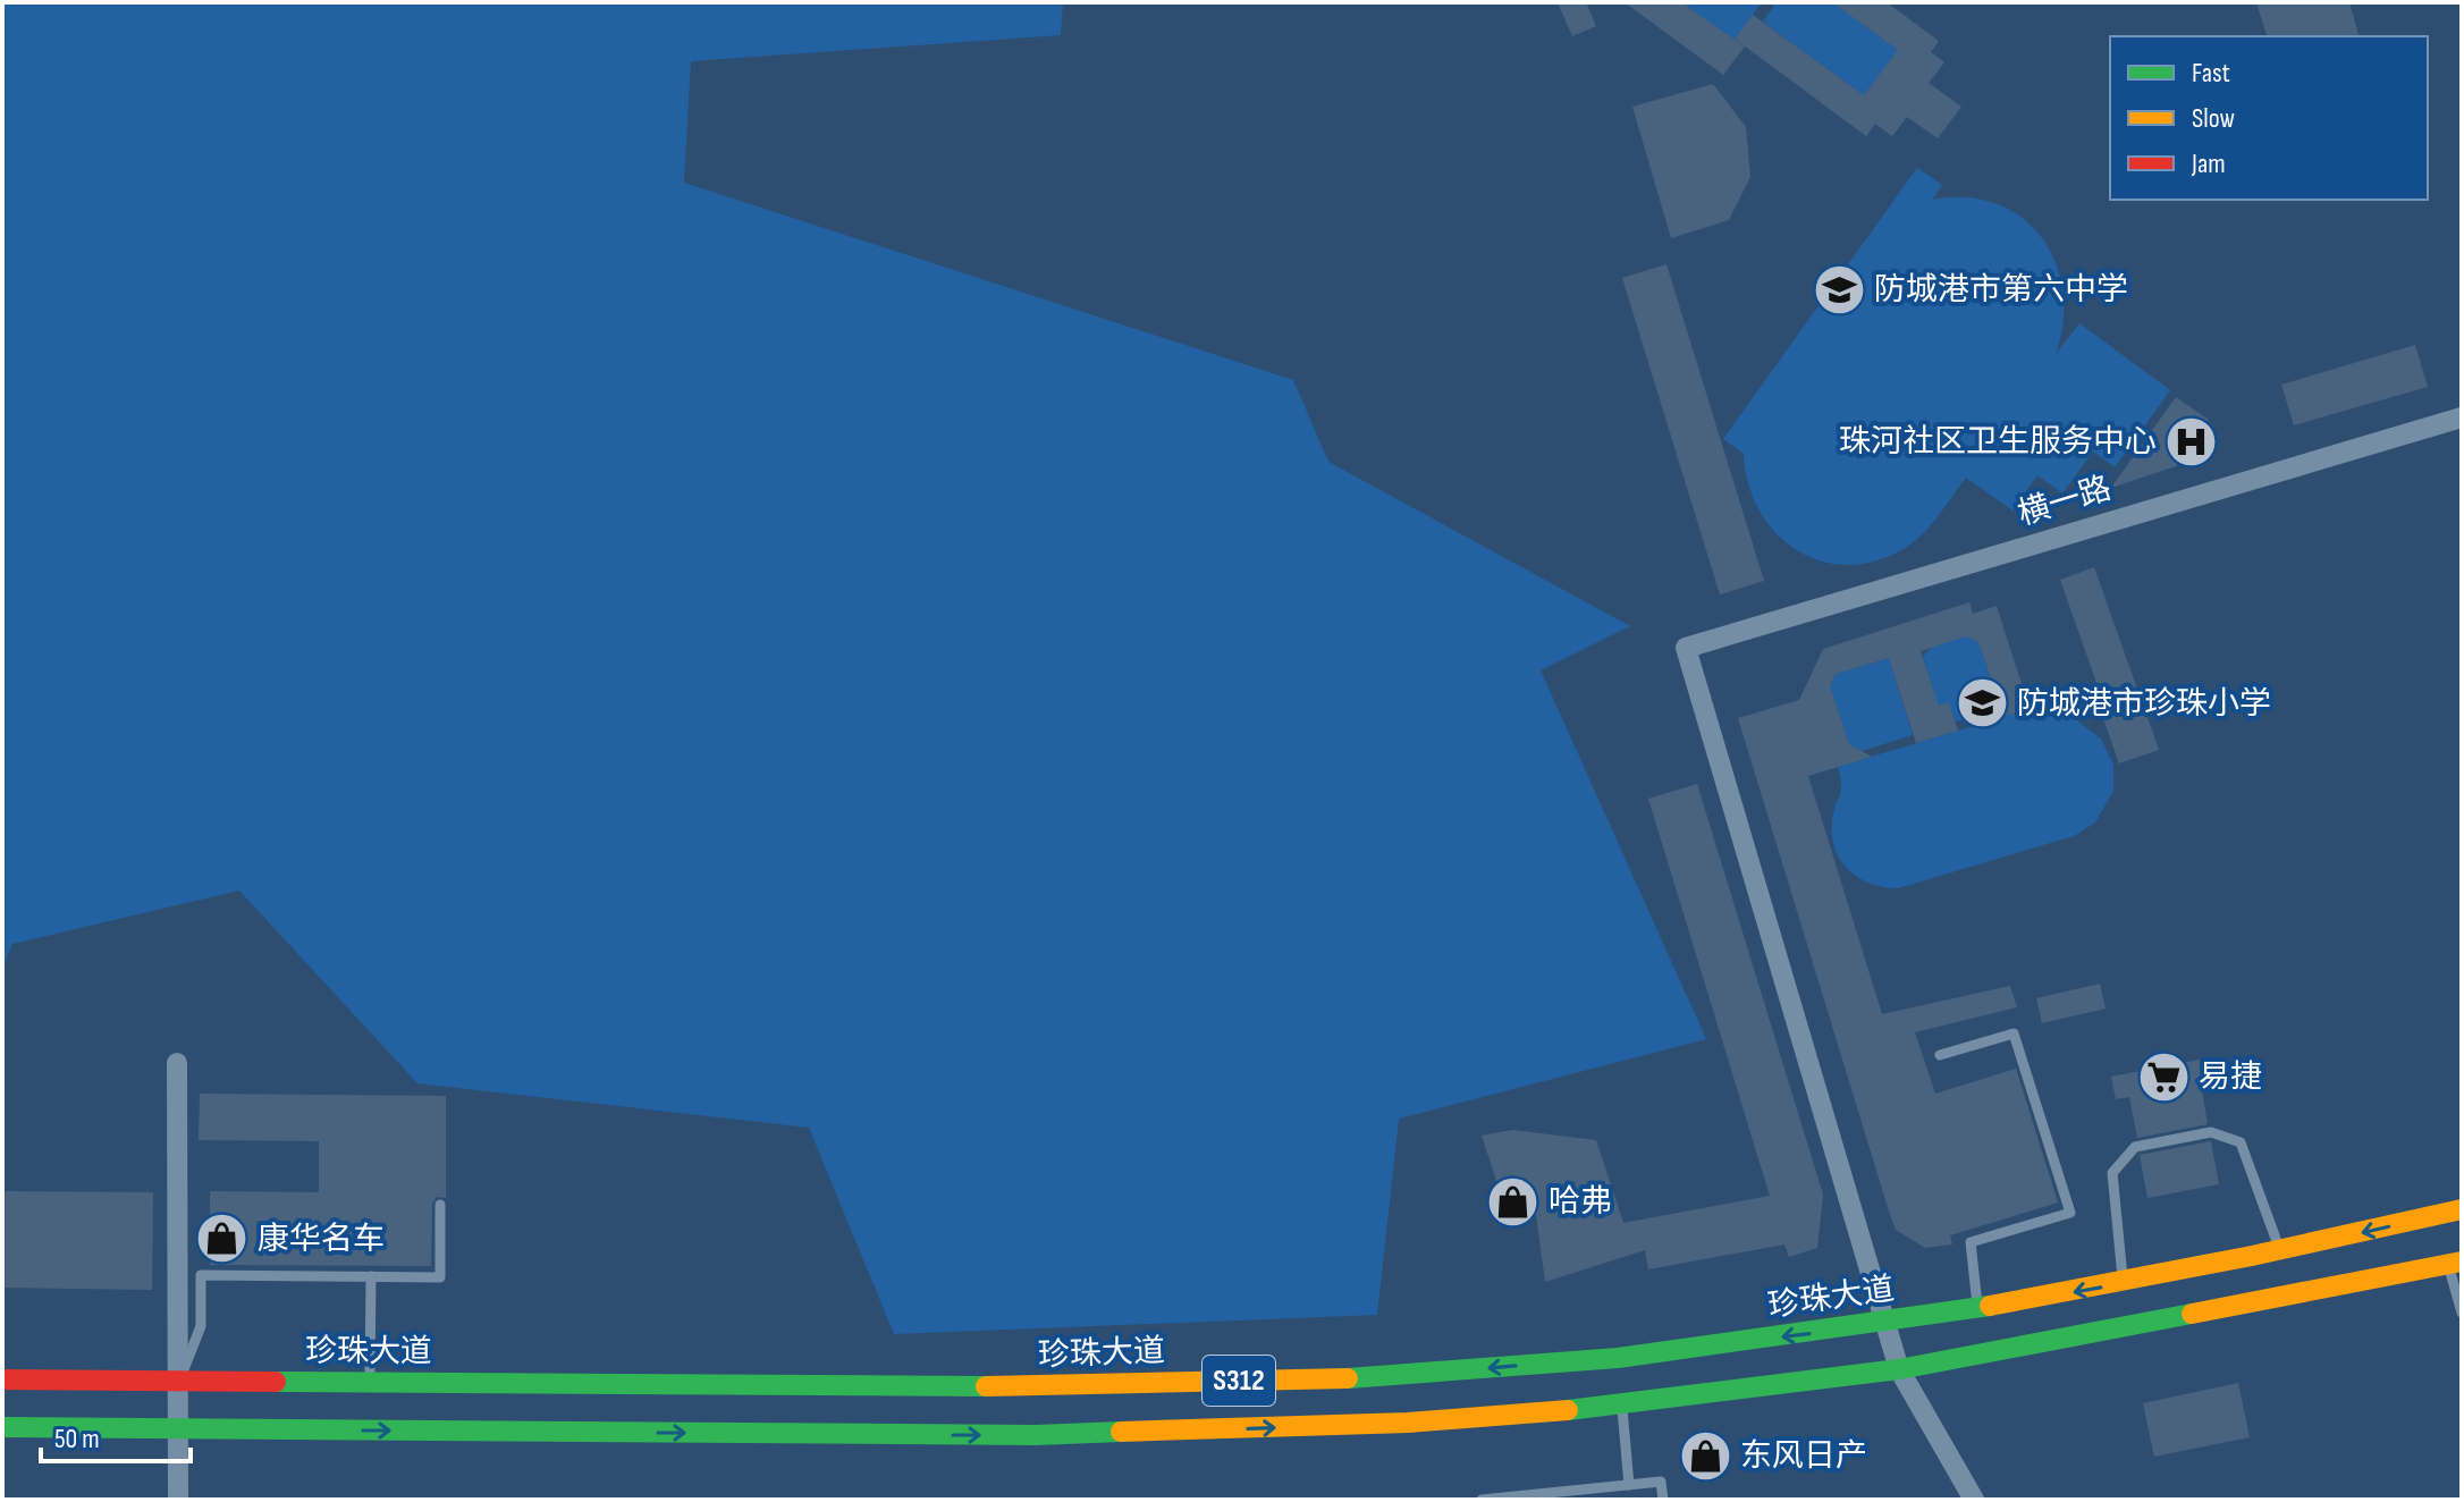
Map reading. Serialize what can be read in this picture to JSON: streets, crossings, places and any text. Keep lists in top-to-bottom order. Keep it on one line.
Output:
{"streets":{"main road":["珍珠大道","S312"],"street":["横一路"]},"crossings":[["横一路","珍珠大道"]],"places":{"school or university":["防城港市第六中学","防城港市珍珠小学"],"hospital":["珠河社区卫生服务中心"],"supermarket":["易捷"],"shop":["哈弗","康华名车","东风日产"]},"legend":["Fast","Slow","Jam"],"scale_bar":"50 m"}
